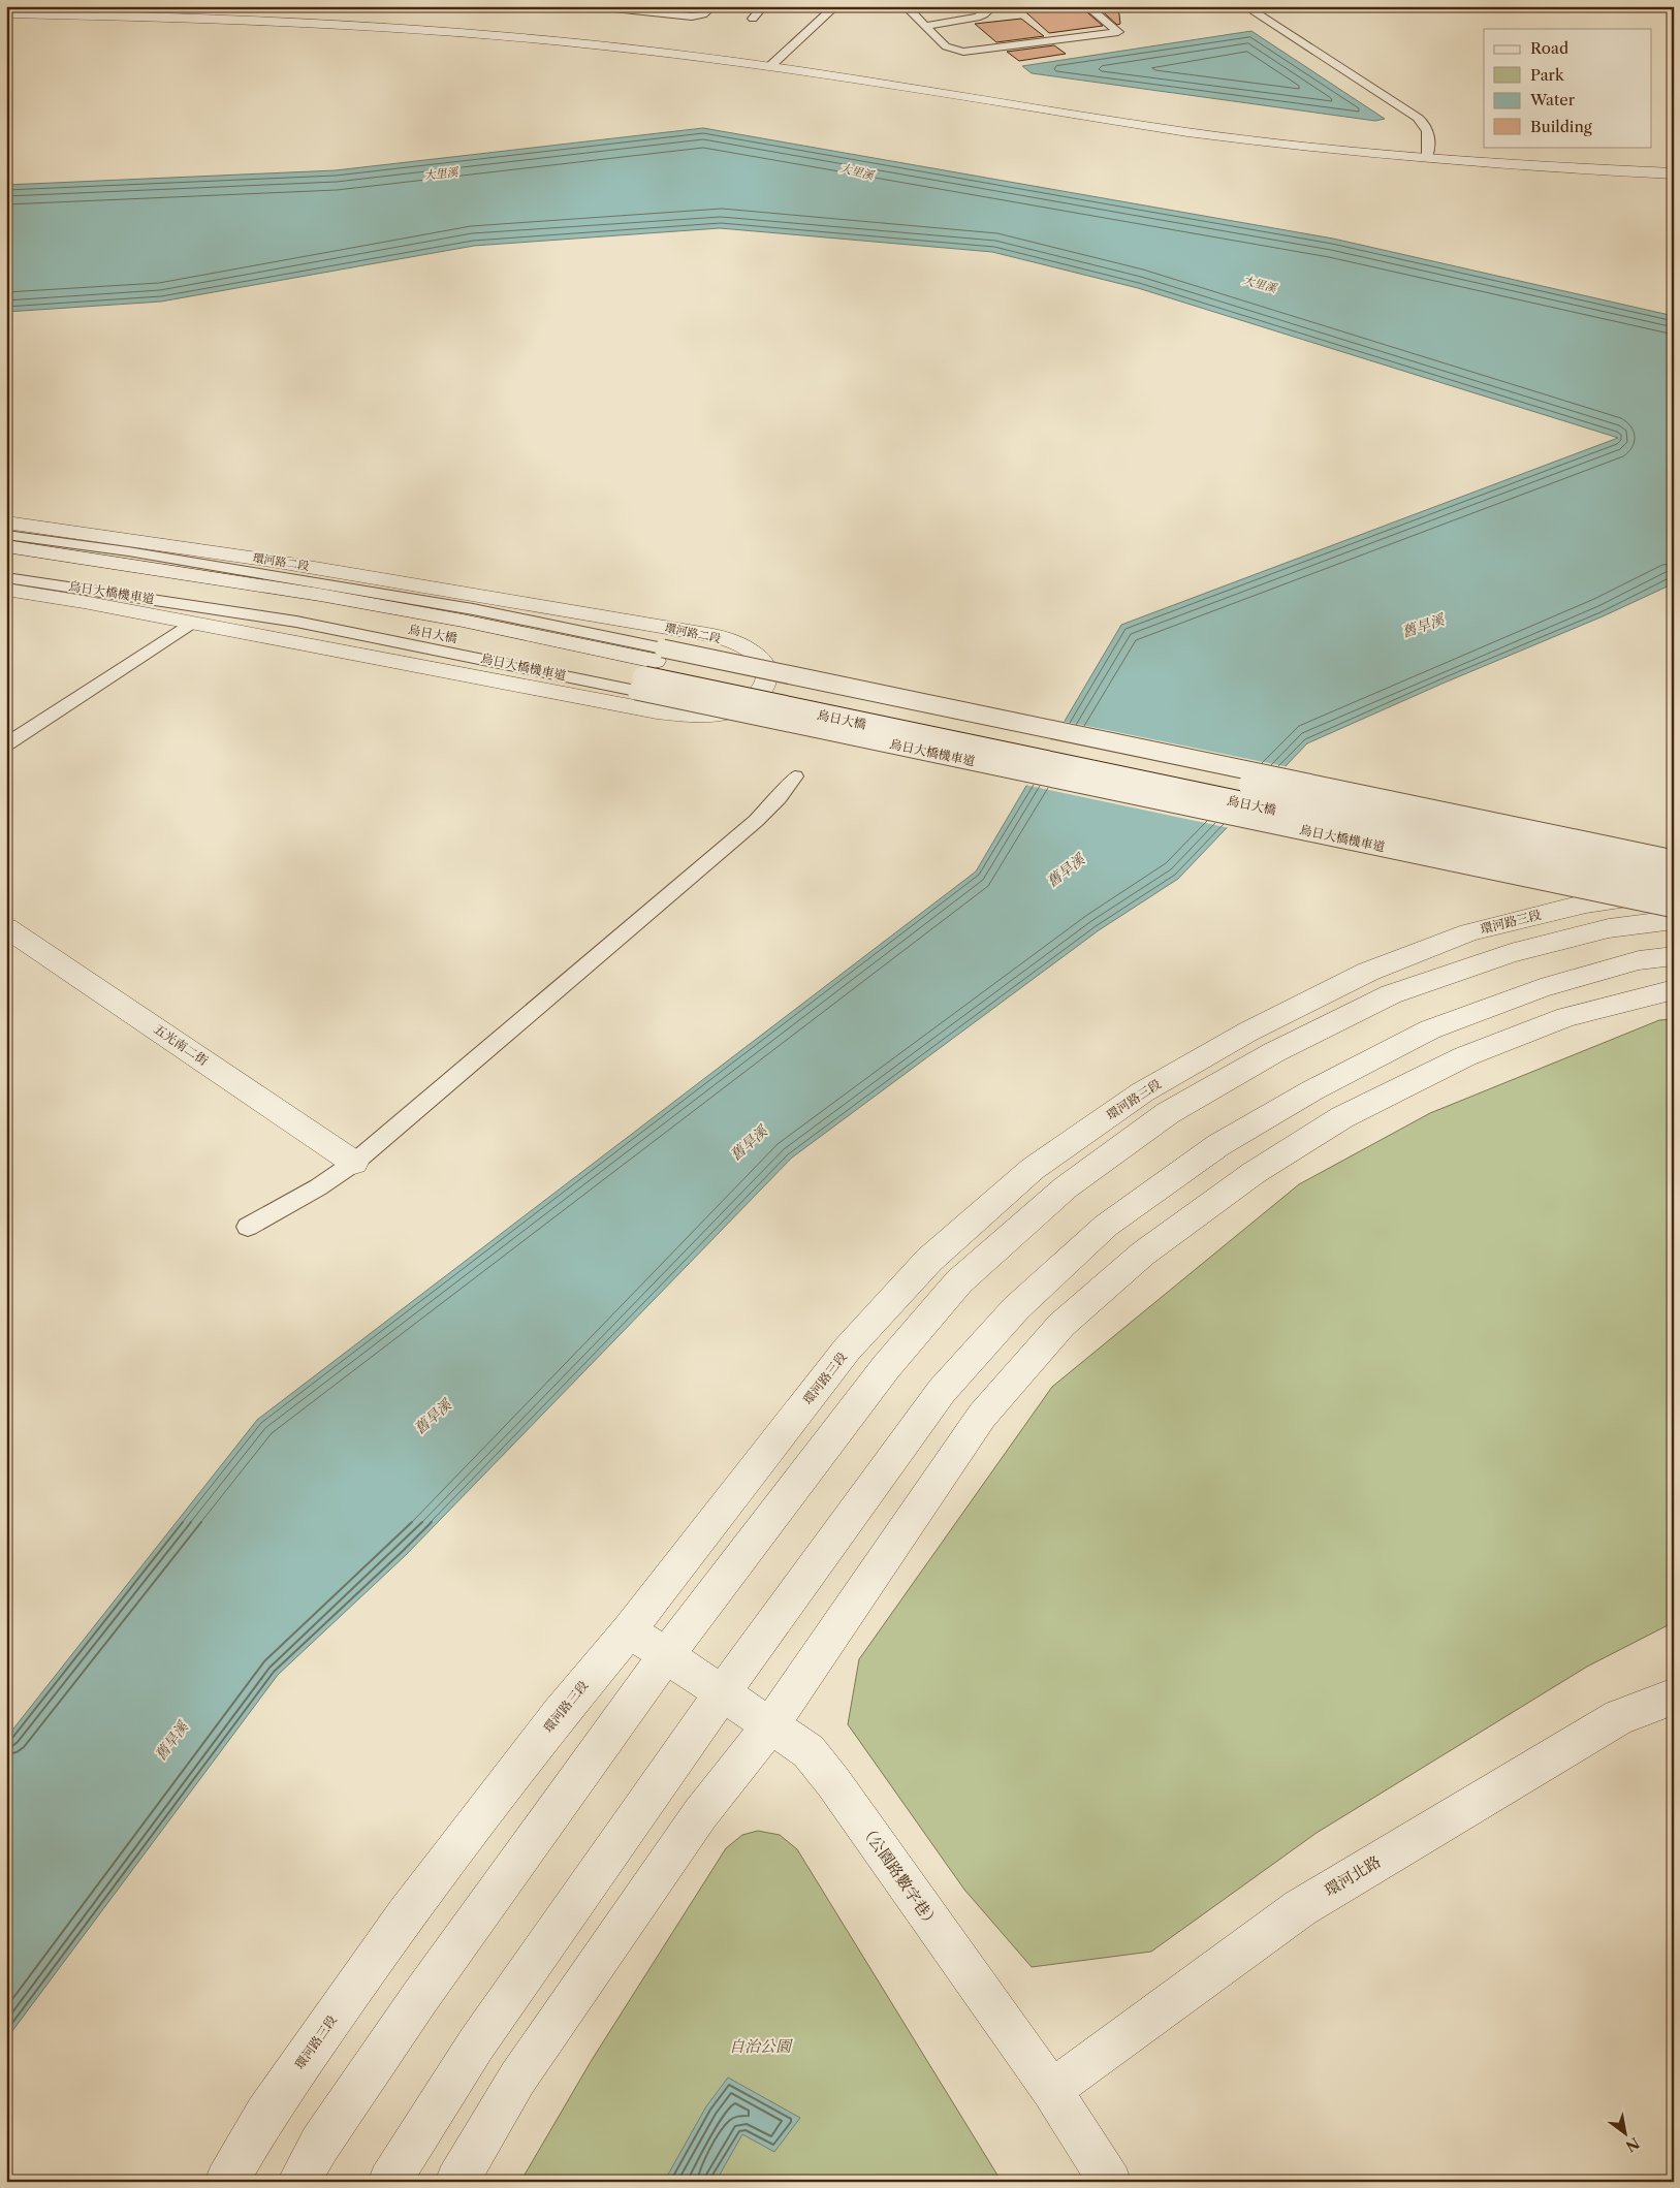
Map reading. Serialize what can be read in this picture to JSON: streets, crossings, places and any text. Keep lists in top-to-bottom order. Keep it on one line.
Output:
{"streets":{"street":["環河路二段","烏日大橋","環河路三段","五光南二街","（公園路數字巷）","環河北路"],"lane":["烏日大橋機車道"]},"crossings":[["烏日大橋機車道","烏日大橋"],["烏日大橋","環河路三段"],["環河路三段","（公園路數字巷）"],["（公園路數字巷）","環河北路"]],"water":["大里溪","舊旱溪"],"parks":["自治公園"],"legend":["Road","Park","Water","Building"],"north":"bottom right"}
